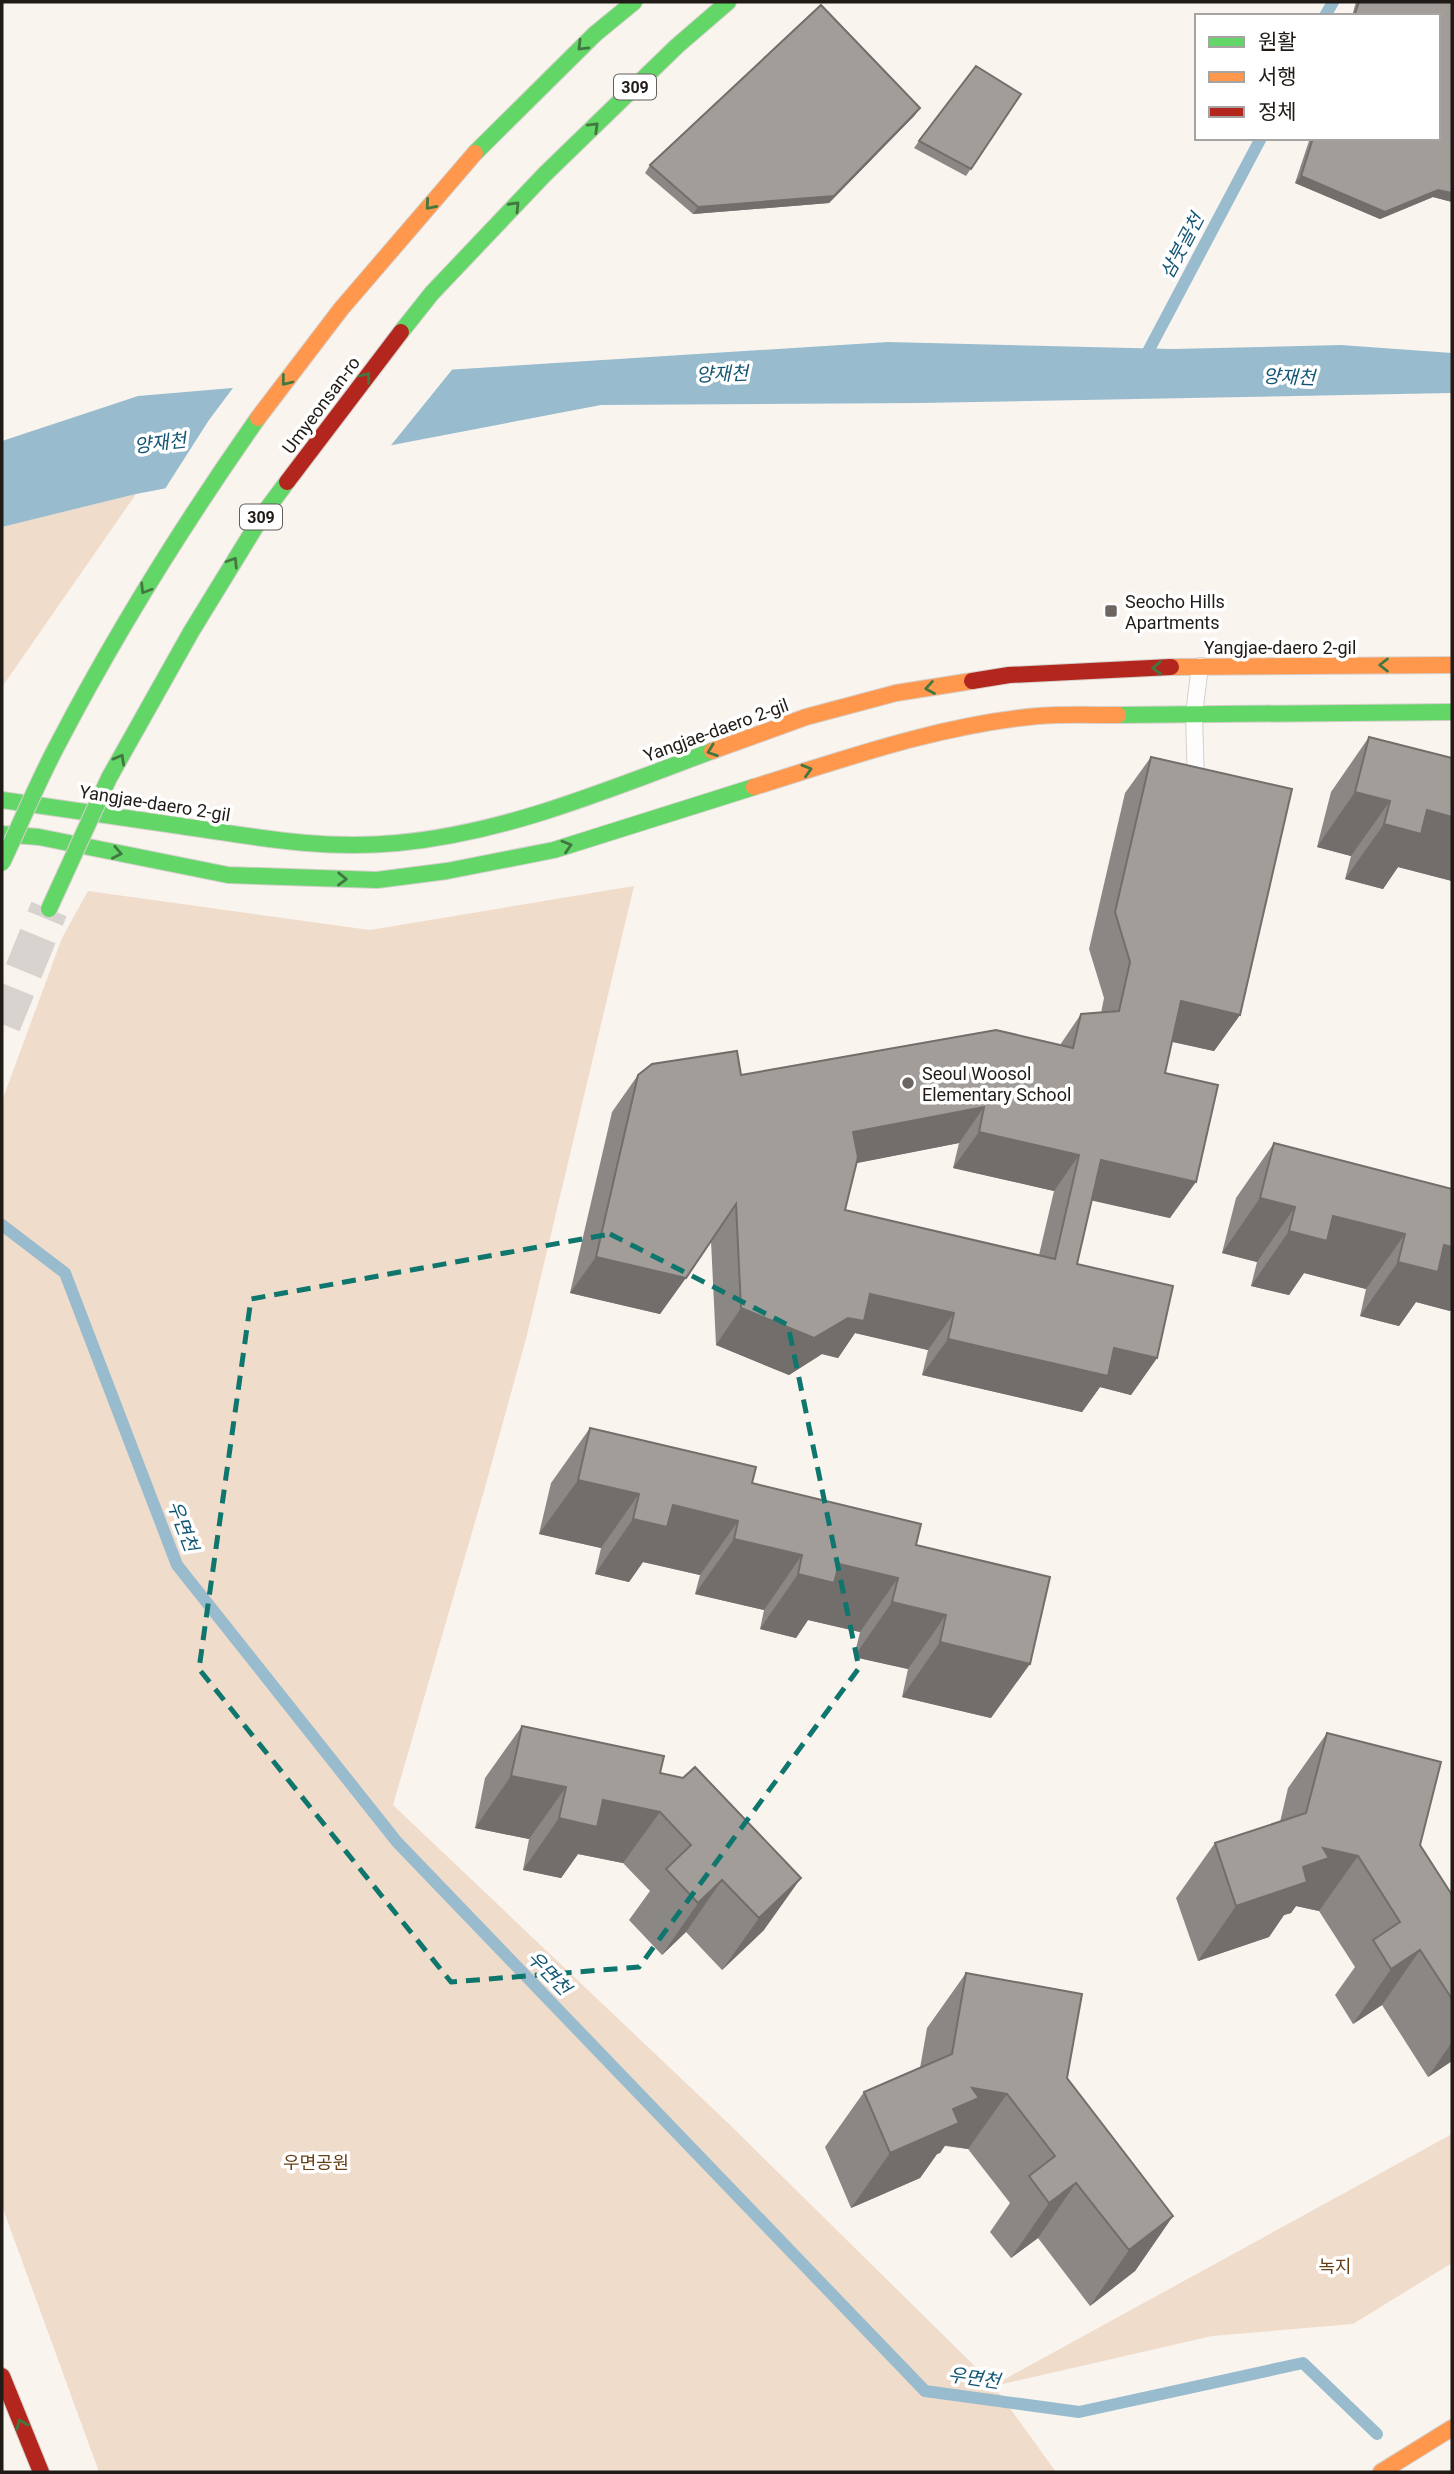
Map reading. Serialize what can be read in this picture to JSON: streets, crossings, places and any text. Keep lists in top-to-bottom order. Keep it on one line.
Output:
{"streets":{"main road":["309","Umyeonsan-ro","Yangjae-daero 2-gil"]},"water":["삼붓골천","양재천","우면천"],"parks":["우면공원","녹지"],"places":{"transit":["Seocho Hills Apartments"],"other":["Seoul Woosol Elementary School"]},"legend":["원활","서행","정체"]}
